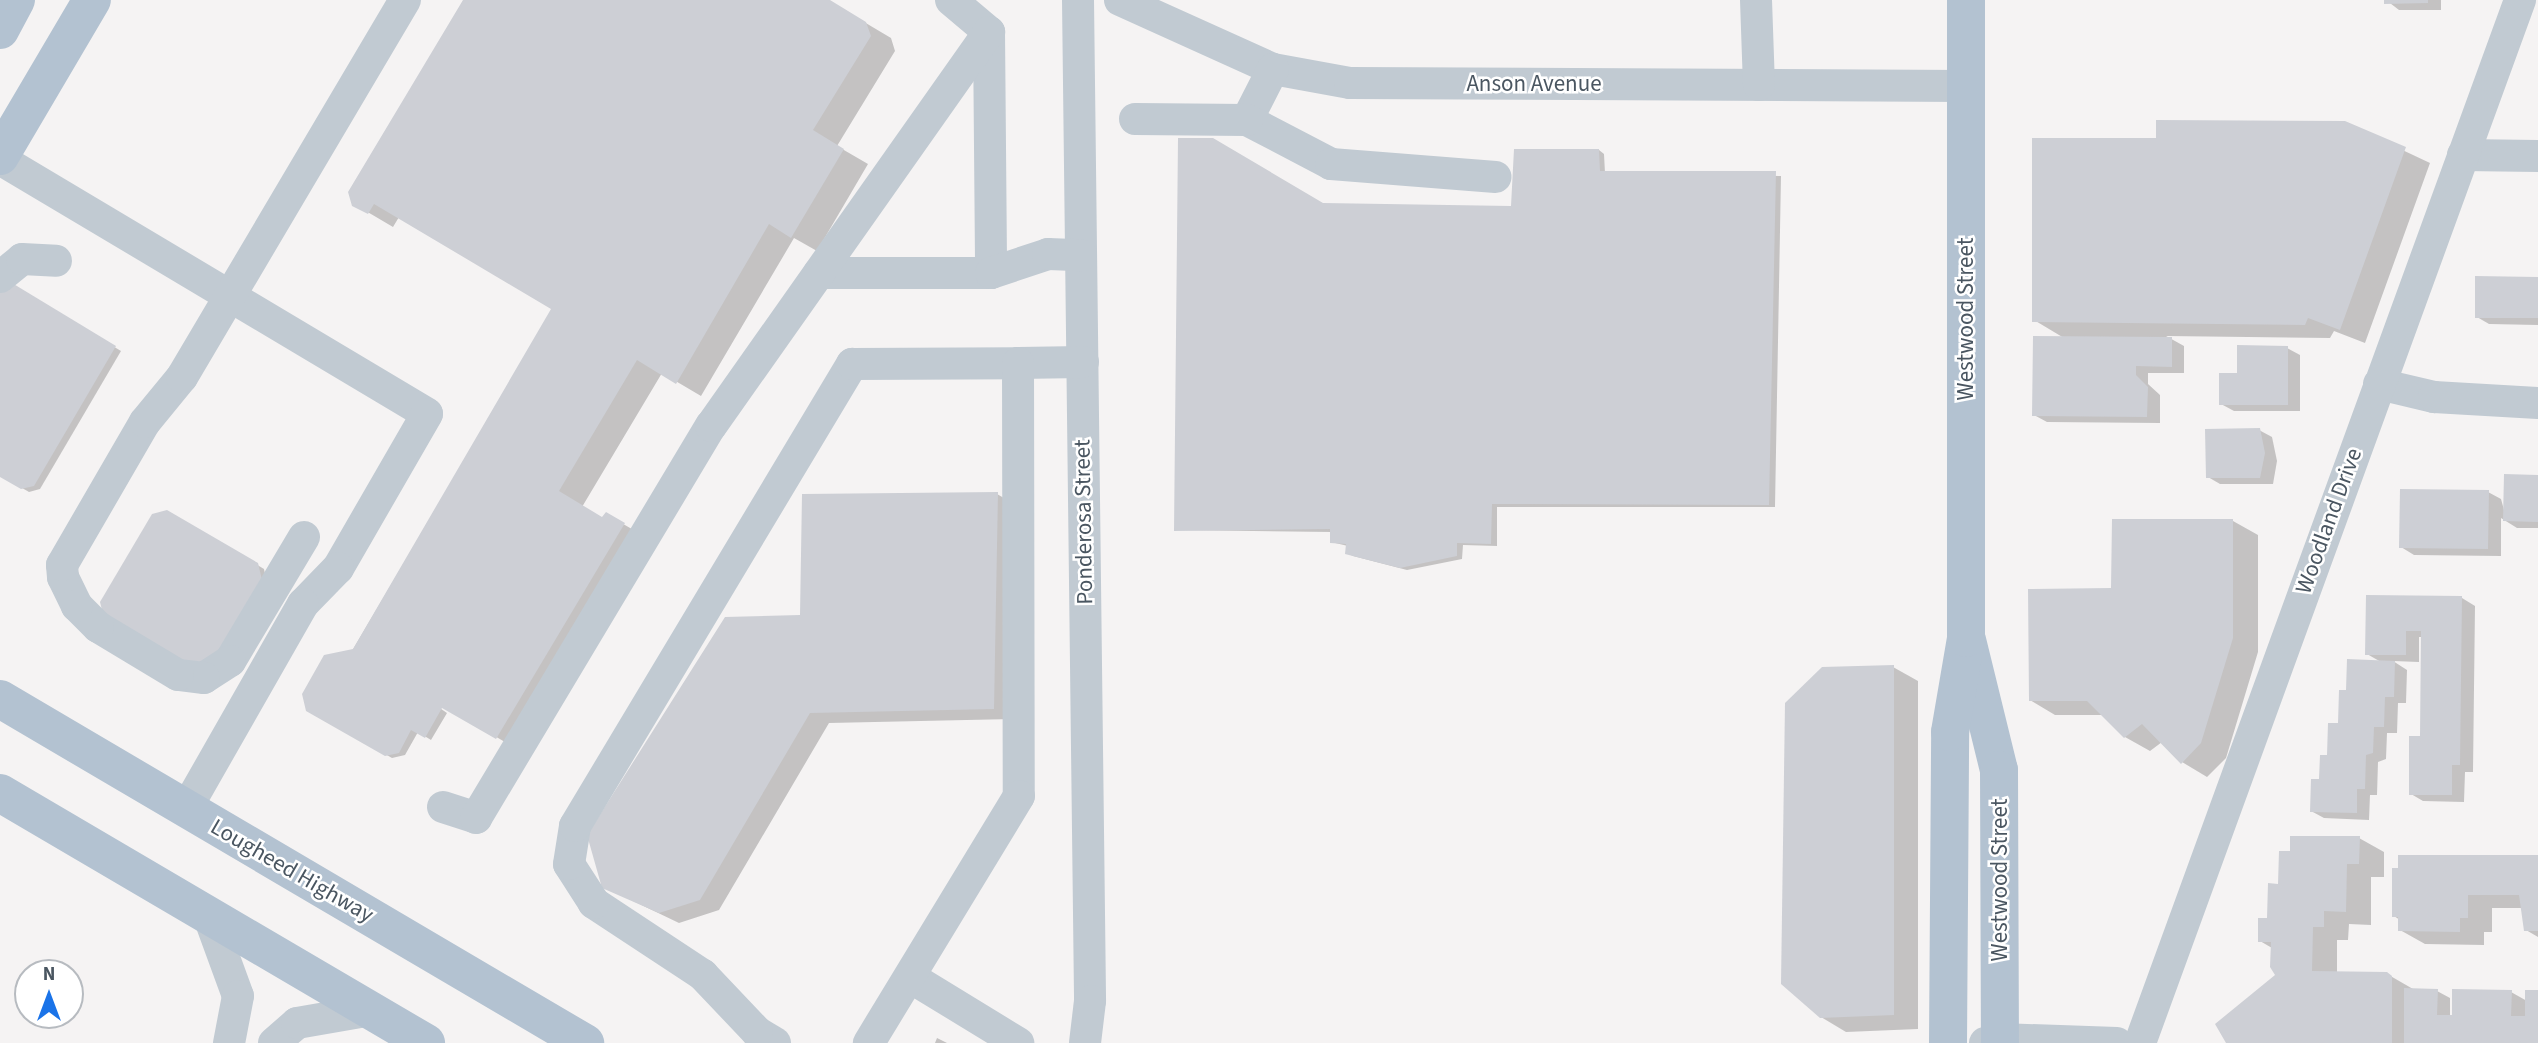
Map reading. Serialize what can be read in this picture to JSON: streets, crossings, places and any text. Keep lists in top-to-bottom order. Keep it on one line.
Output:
{"streets":{"main road":["Westwood Street","Lougheed Highway"],"street":["Anson Avenue","Woodland Drive","Ponderosa Street"]},"crossings":[["Anson Avenue","Westwood Street"]],"north":"top"}
